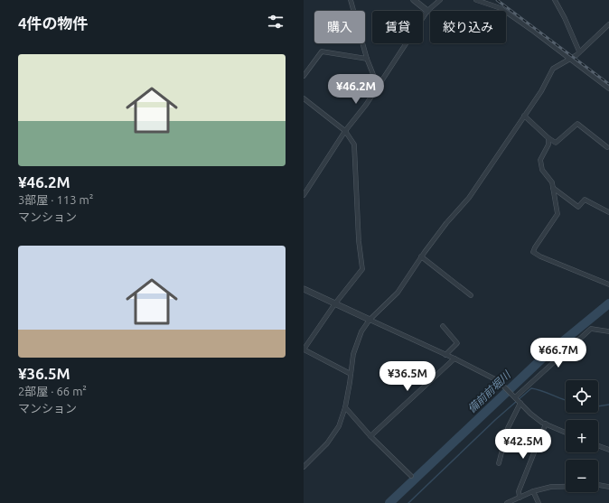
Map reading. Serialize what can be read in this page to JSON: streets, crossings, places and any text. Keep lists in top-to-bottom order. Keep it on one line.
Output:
{"water":["備前前堀川"],"page":{"heading":"4件の物件","chip":["購入","賃貸","絞り込み"],"list":[{"name":"¥46.2M","note":"3部屋 · 113 m² · マンション"},{"name":"¥36.5M","note":"2部屋 · 66 m² · マンション"}],"price":["¥46.2M","¥66.7M","¥36.5M","¥42.5M"],"map_buttons":["+","−"]}}
